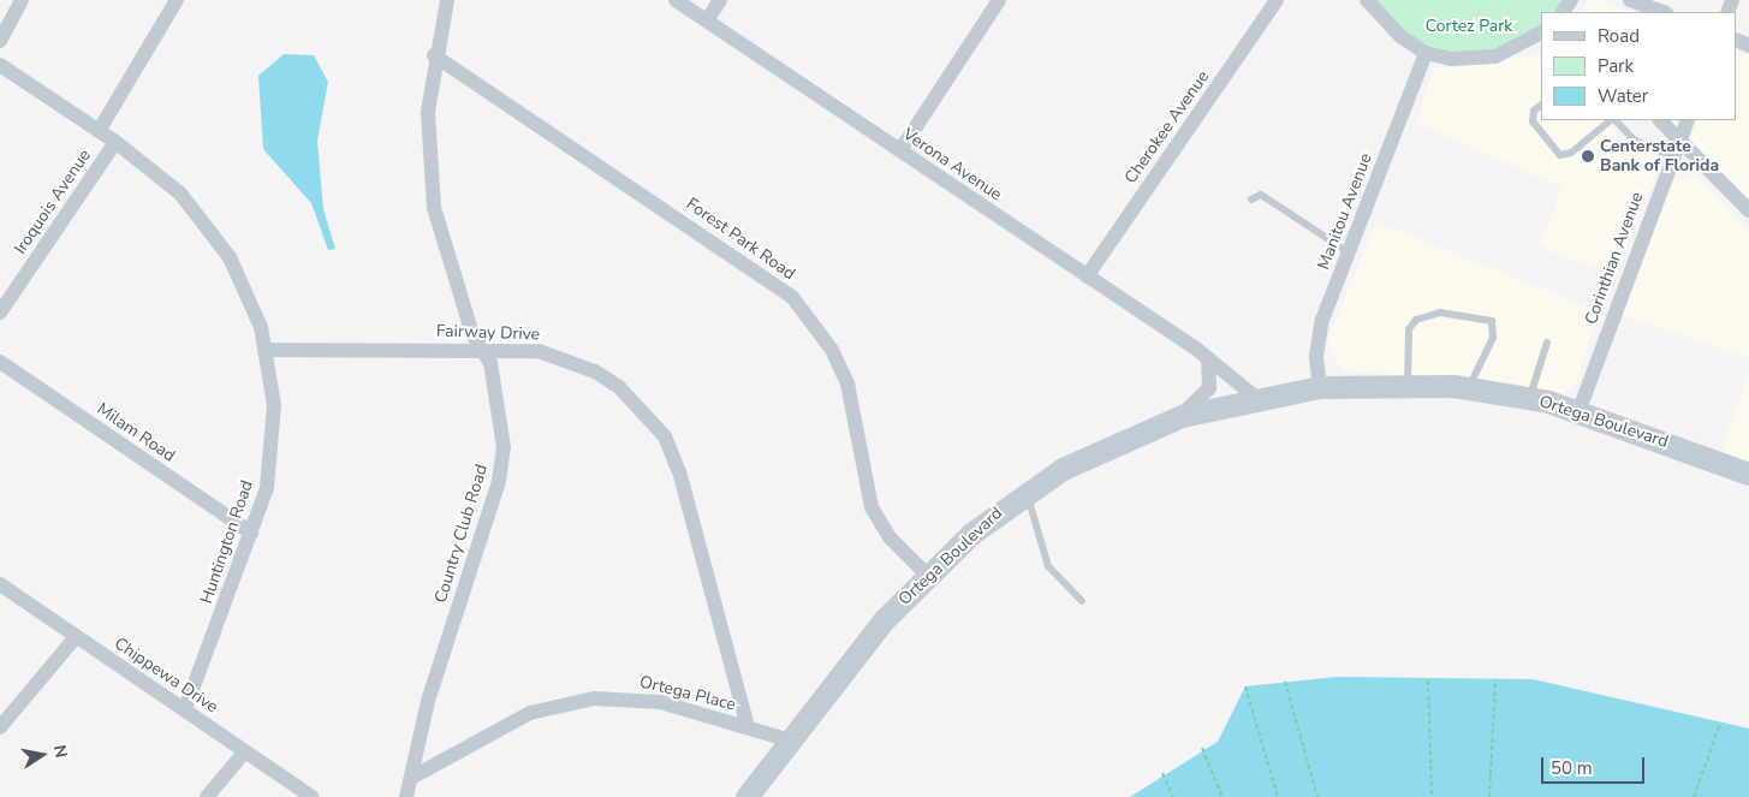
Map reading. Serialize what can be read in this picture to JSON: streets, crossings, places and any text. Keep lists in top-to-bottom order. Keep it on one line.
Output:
{"streets":{"main road":["Ortega Boulevard"],"street":["Cherokee Avenue","Verona Avenue","Iroquois Avenue","Manitou Avenue","Forest Park Road","Corinthian Avenue","Fairway Drive","Milam Road","Country Club Road","Huntington Road","Chippewa Drive","Ortega Place"]},"crossings":[["Cherokee Avenue","Verona Avenue"],["Verona Avenue","Ortega Boulevard"],["Iroquois Avenue","Huntington Road"],["Manitou Avenue","Ortega Boulevard"],["Forest Park Road","Ortega Boulevard"],["Forest Park Road","Country Club Road"],["Corinthian Avenue","Ortega Boulevard"],["Fairway Drive","Country Club Road"],["Fairway Drive","Huntington Road"],["Fairway Drive","Ortega Place"],["Ortega Boulevard","Ortega Place"],["Milam Road","Huntington Road"],["Country Club Road","Ortega Place"],["Huntington Road","Chippewa Drive"]],"parks":["Cortez Park"],"places":["Centerstate Bank of Florida"],"legend":["Road","Park","Water"],"scale_bar":"50 m","north":"right"}
